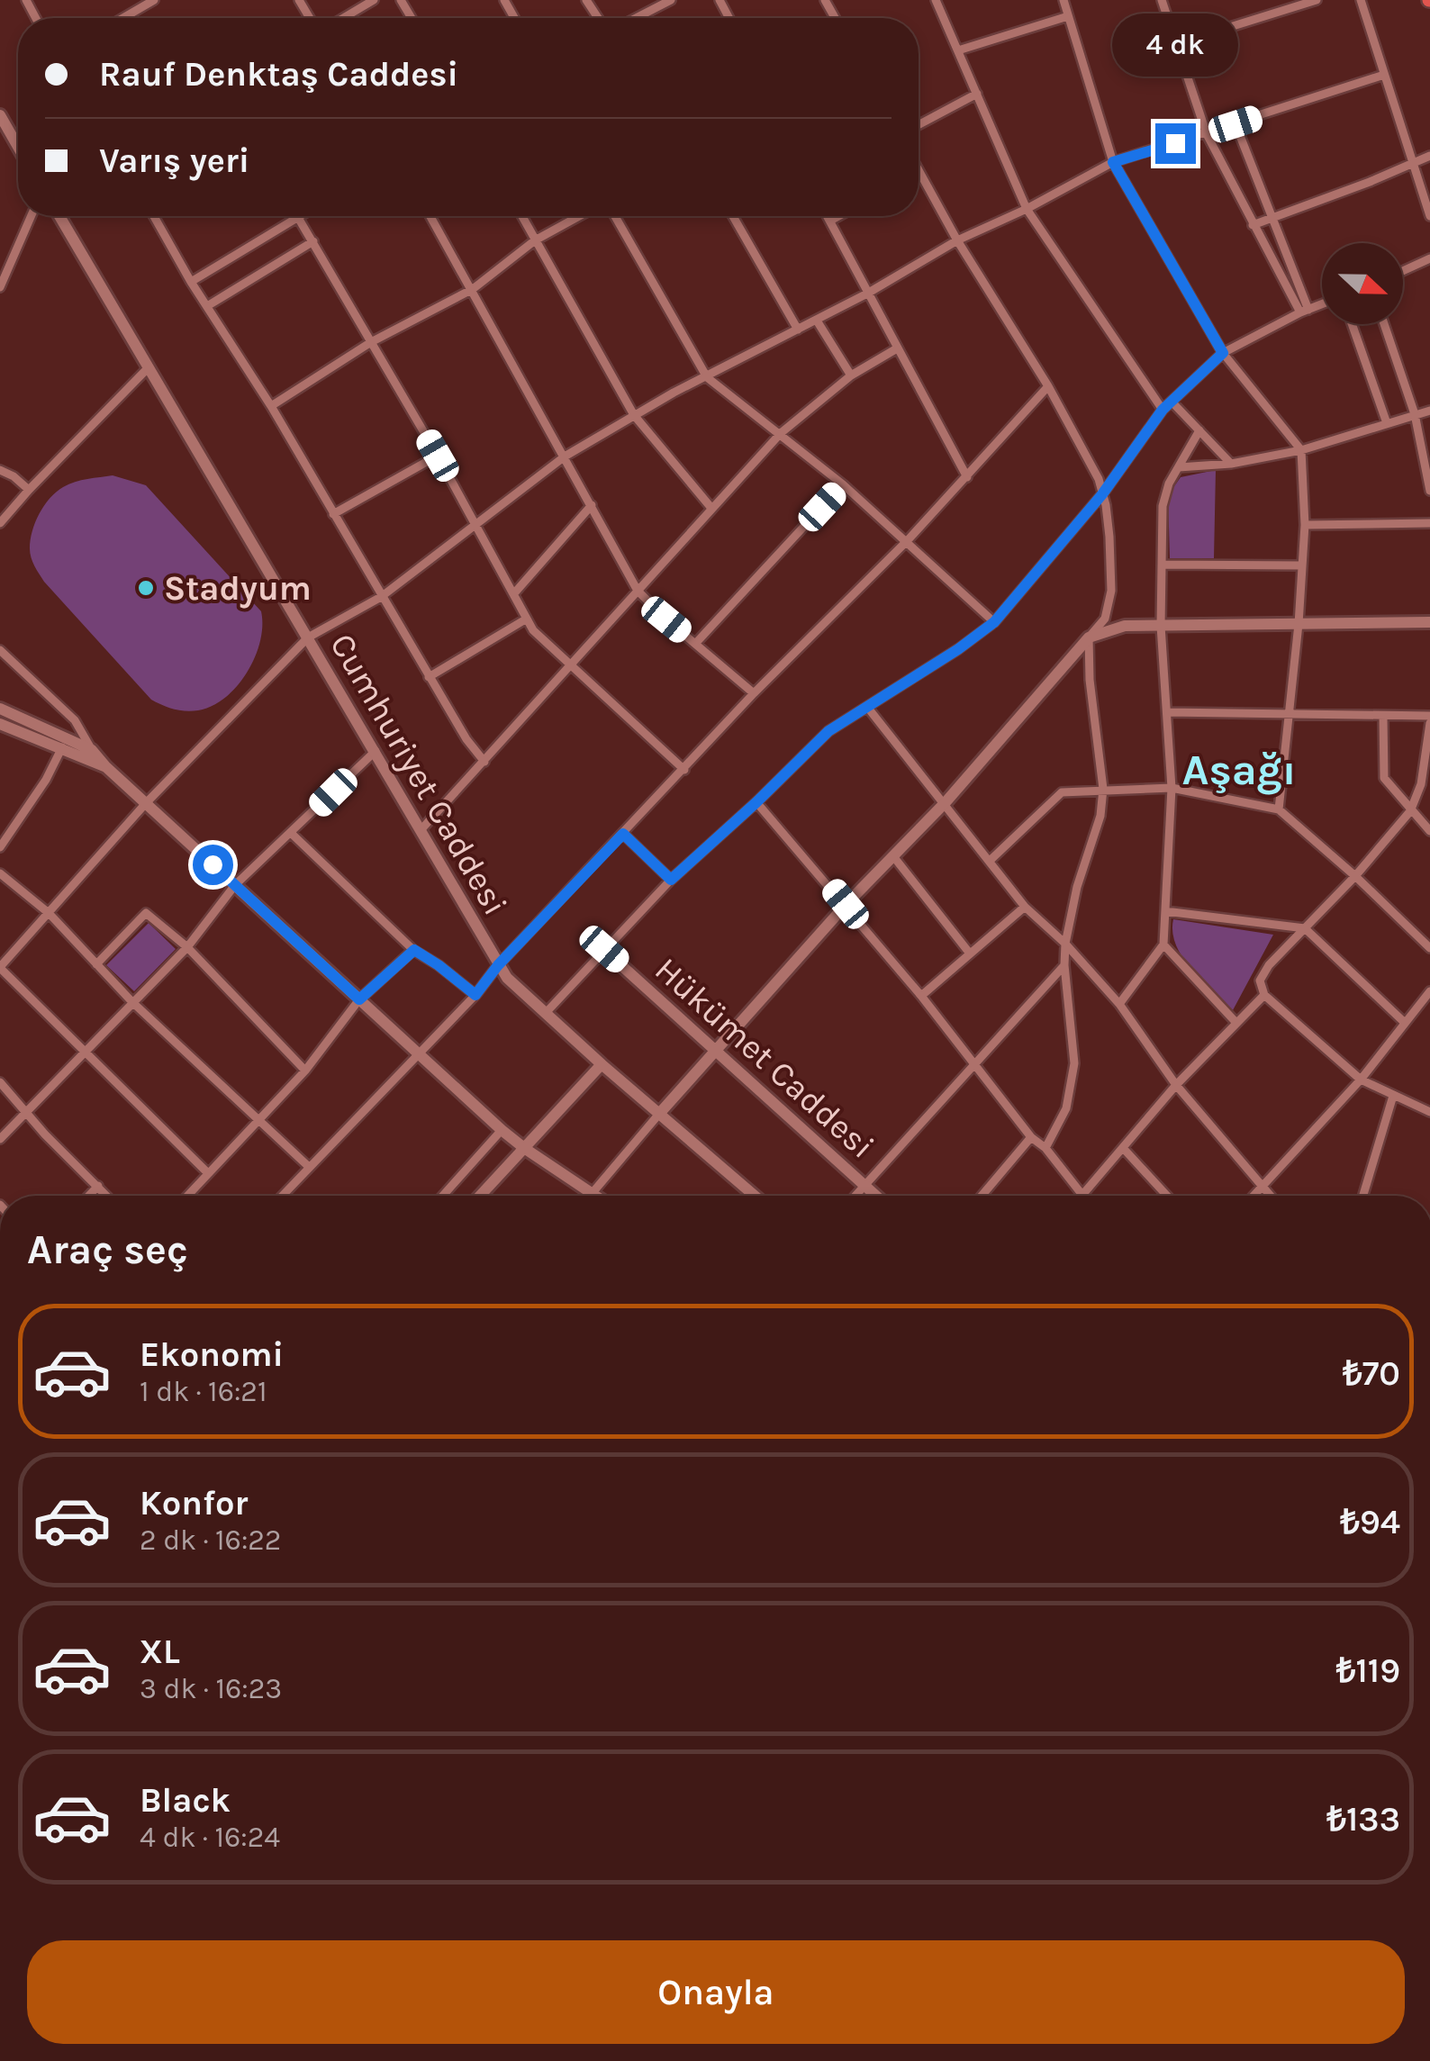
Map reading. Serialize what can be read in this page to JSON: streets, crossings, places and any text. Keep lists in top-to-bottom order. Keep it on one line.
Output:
{"streets":{"street":["Cumhuriyet Caddesi","Hükümet Caddesi"]},"districts":["Aşağı"],"places":["Stadyum"],"north":"right","page":{"bubble":"4 dk","banner":["Rauf Denktaş Caddesi","Varış yeri"],"heading":"Araç seç","list":[{"name":"Ekonomi","note":"1 dk · 16:21","value":"₺70"},{"name":"Konfor","note":"2 dk · 16:22","value":"₺94"},{"name":"XL","note":"3 dk · 16:23","value":"₺119"},{"name":"Black","note":"4 dk · 16:24","value":"₺133"}],"buttons":"Onayla"}}
